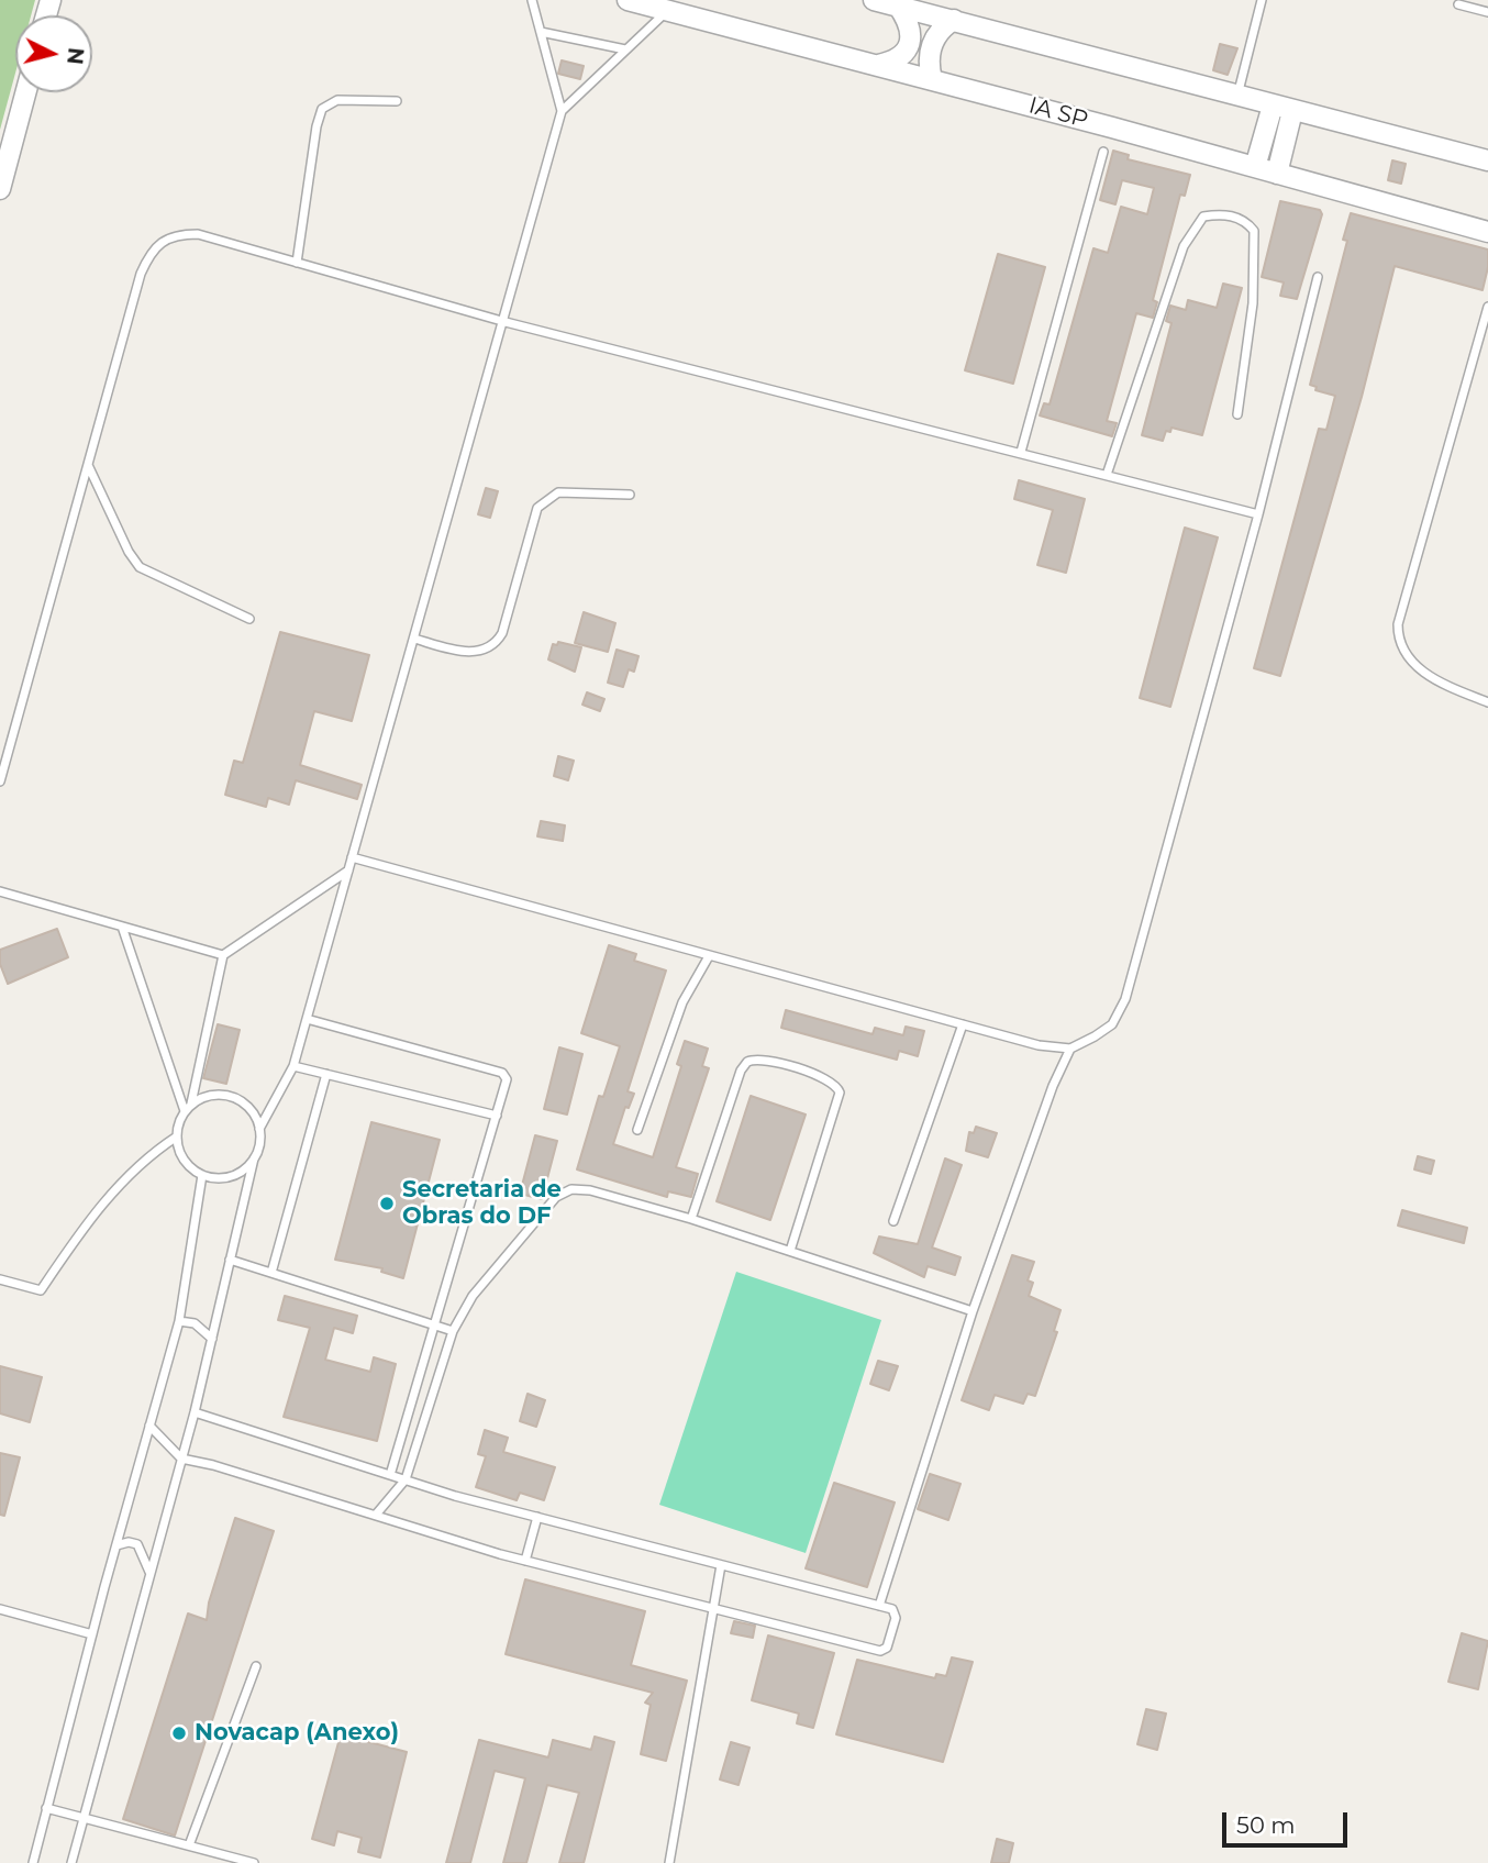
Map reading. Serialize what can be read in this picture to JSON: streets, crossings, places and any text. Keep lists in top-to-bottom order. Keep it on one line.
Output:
{"streets":{"street":["IA SP"]},"places":["Secretaria de Obras do DF","Novacap (Anexo)"],"scale_bar":"50 m","north":"right"}
